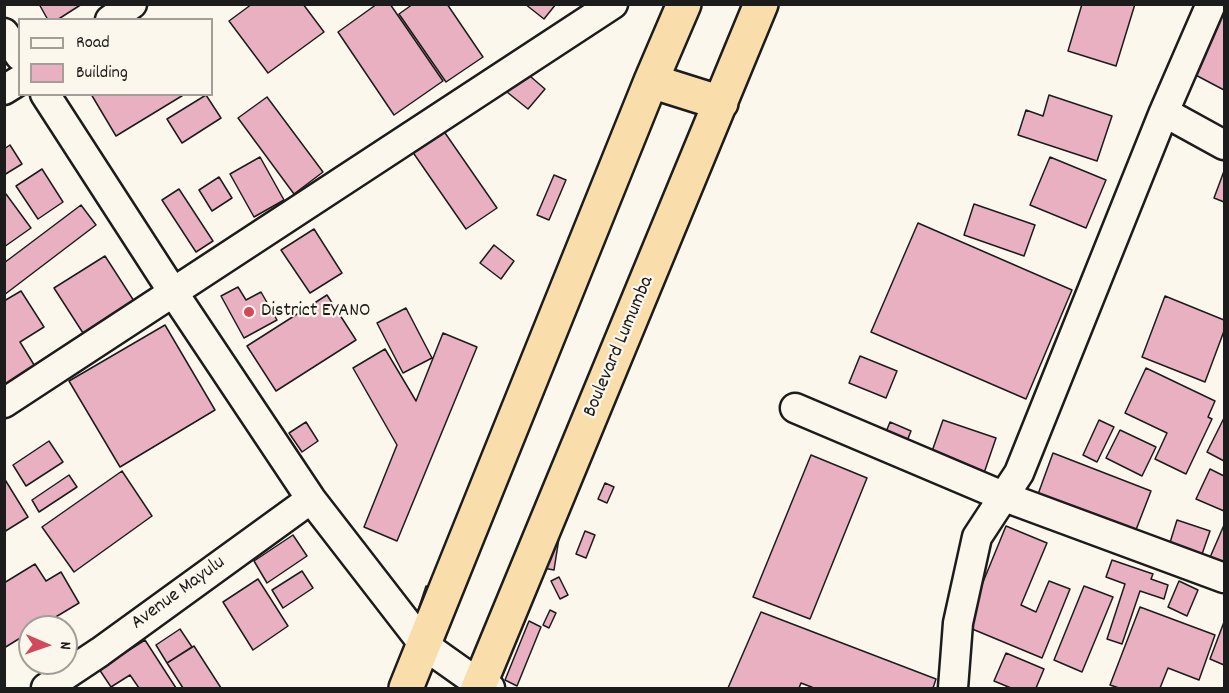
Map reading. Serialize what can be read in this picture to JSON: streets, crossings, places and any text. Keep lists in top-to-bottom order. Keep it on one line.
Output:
{"streets":{"highway":["Boulevard Lumumba"],"street":["Avenue Mayulu"]},"places":["District EYANO"],"legend":["Road","Building"],"north":"right"}
